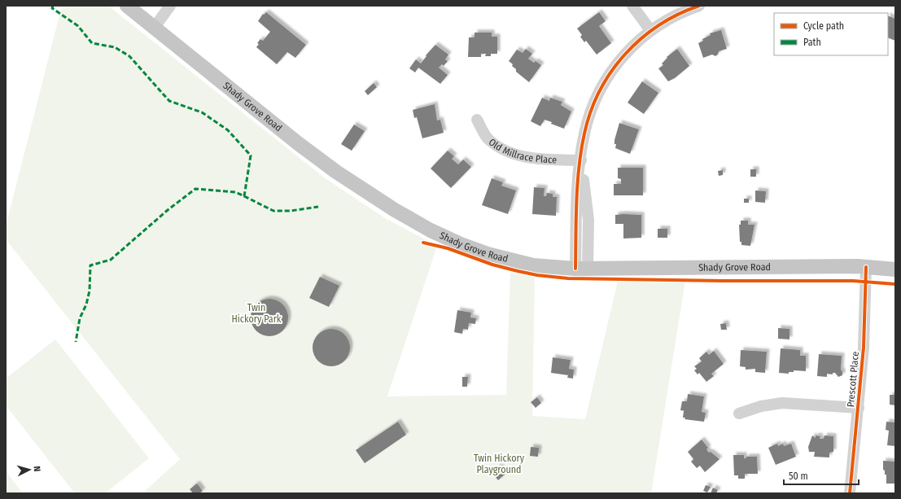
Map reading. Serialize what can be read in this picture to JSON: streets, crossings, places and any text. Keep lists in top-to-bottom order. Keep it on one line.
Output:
{"streets":{"main road":["Shady Grove Road"],"street":["Old Millrace Place","Prescott Place"]},"crossings":[["Shady Grove Road","Prescott Place"]],"parks":["Twin Hickory Park","Twin Hickory Playground"],"legend":["Cycle path","Path"],"scale_bar":"50 m","north":"right"}
